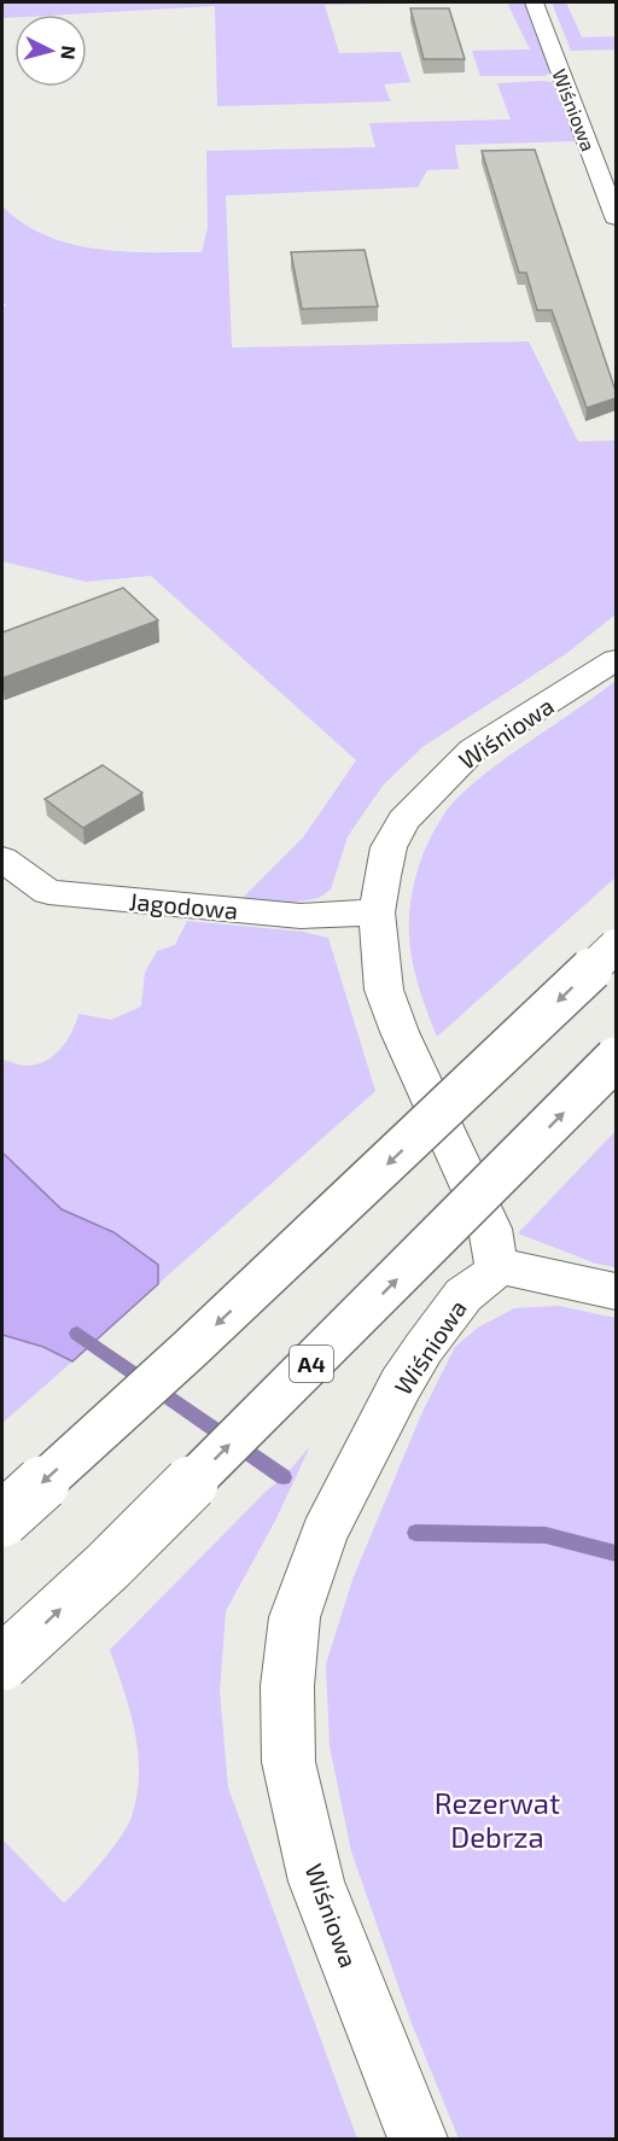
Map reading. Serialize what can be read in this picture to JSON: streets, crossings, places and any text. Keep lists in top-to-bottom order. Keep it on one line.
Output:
{"streets":{"main road":["Wiśniowa","Jagodowa","A4"]},"crossings":[["Wiśniowa","Jagodowa"]],"parks":["Rezerwat Debrza"],"north":"right"}
